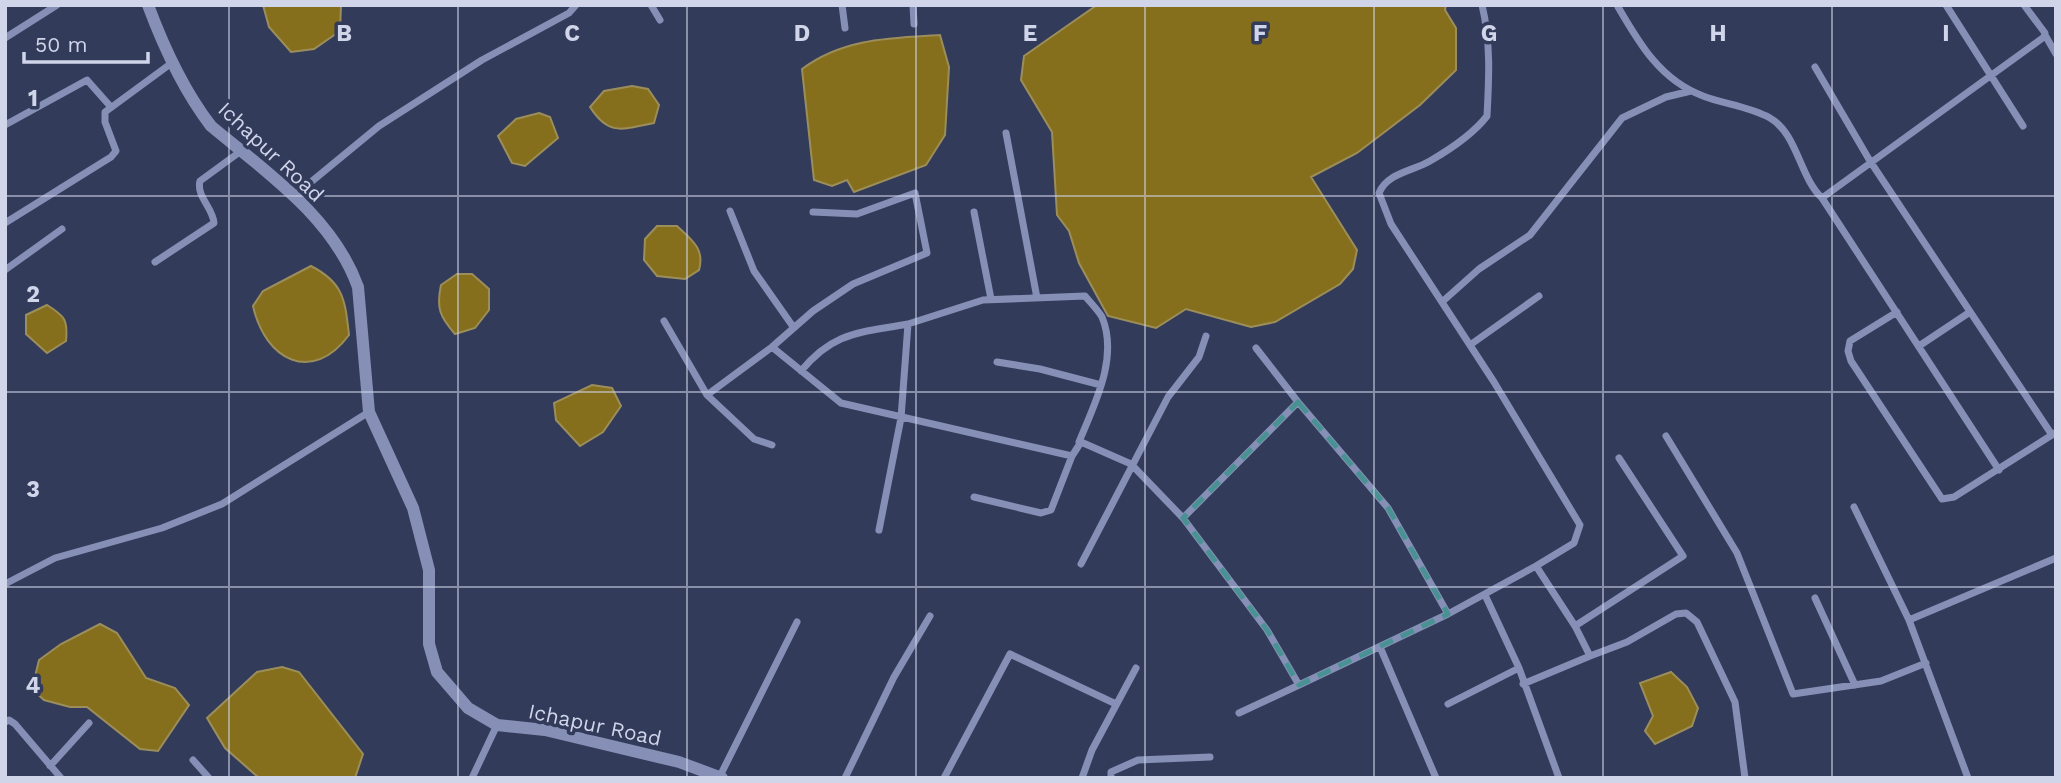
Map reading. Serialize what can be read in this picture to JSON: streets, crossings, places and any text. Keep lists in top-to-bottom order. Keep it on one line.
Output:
{"streets":{"street":["Ichapur Road"]},"scale_bar":"50 m","grid":{"columns":["B","C","D","E","F","G","H","I"],"rows":["1","2","3","4"]}}
